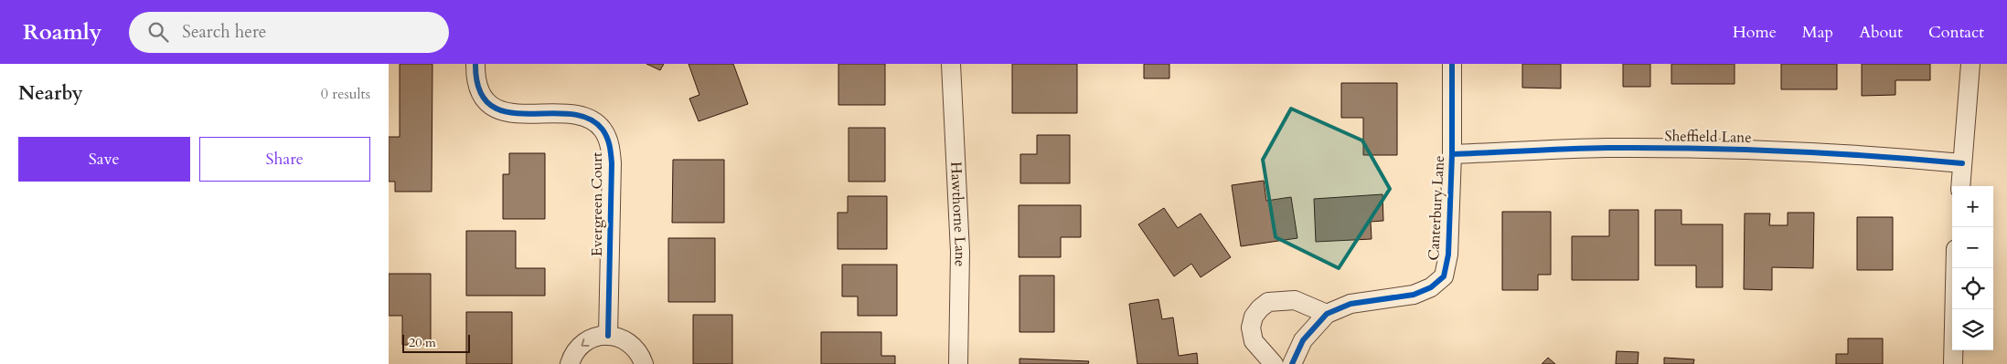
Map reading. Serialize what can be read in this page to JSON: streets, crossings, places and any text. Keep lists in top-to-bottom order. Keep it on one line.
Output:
{"streets":{"street":["Sheffield Lane","Evergreen Court","Canterbury Lane","Hawthorne Lane"]},"crossings":[["Sheffield Lane","Canterbury Lane"]],"scale_bar":"20 m","page":{"header":"Roamly","search":"Search here","nav":["Home","Map","About","Contact"],"heading":["Nearby","0 results"],"buttons":["Save","Share"],"map_buttons":["+","−"],"scale":"20 m"}}
